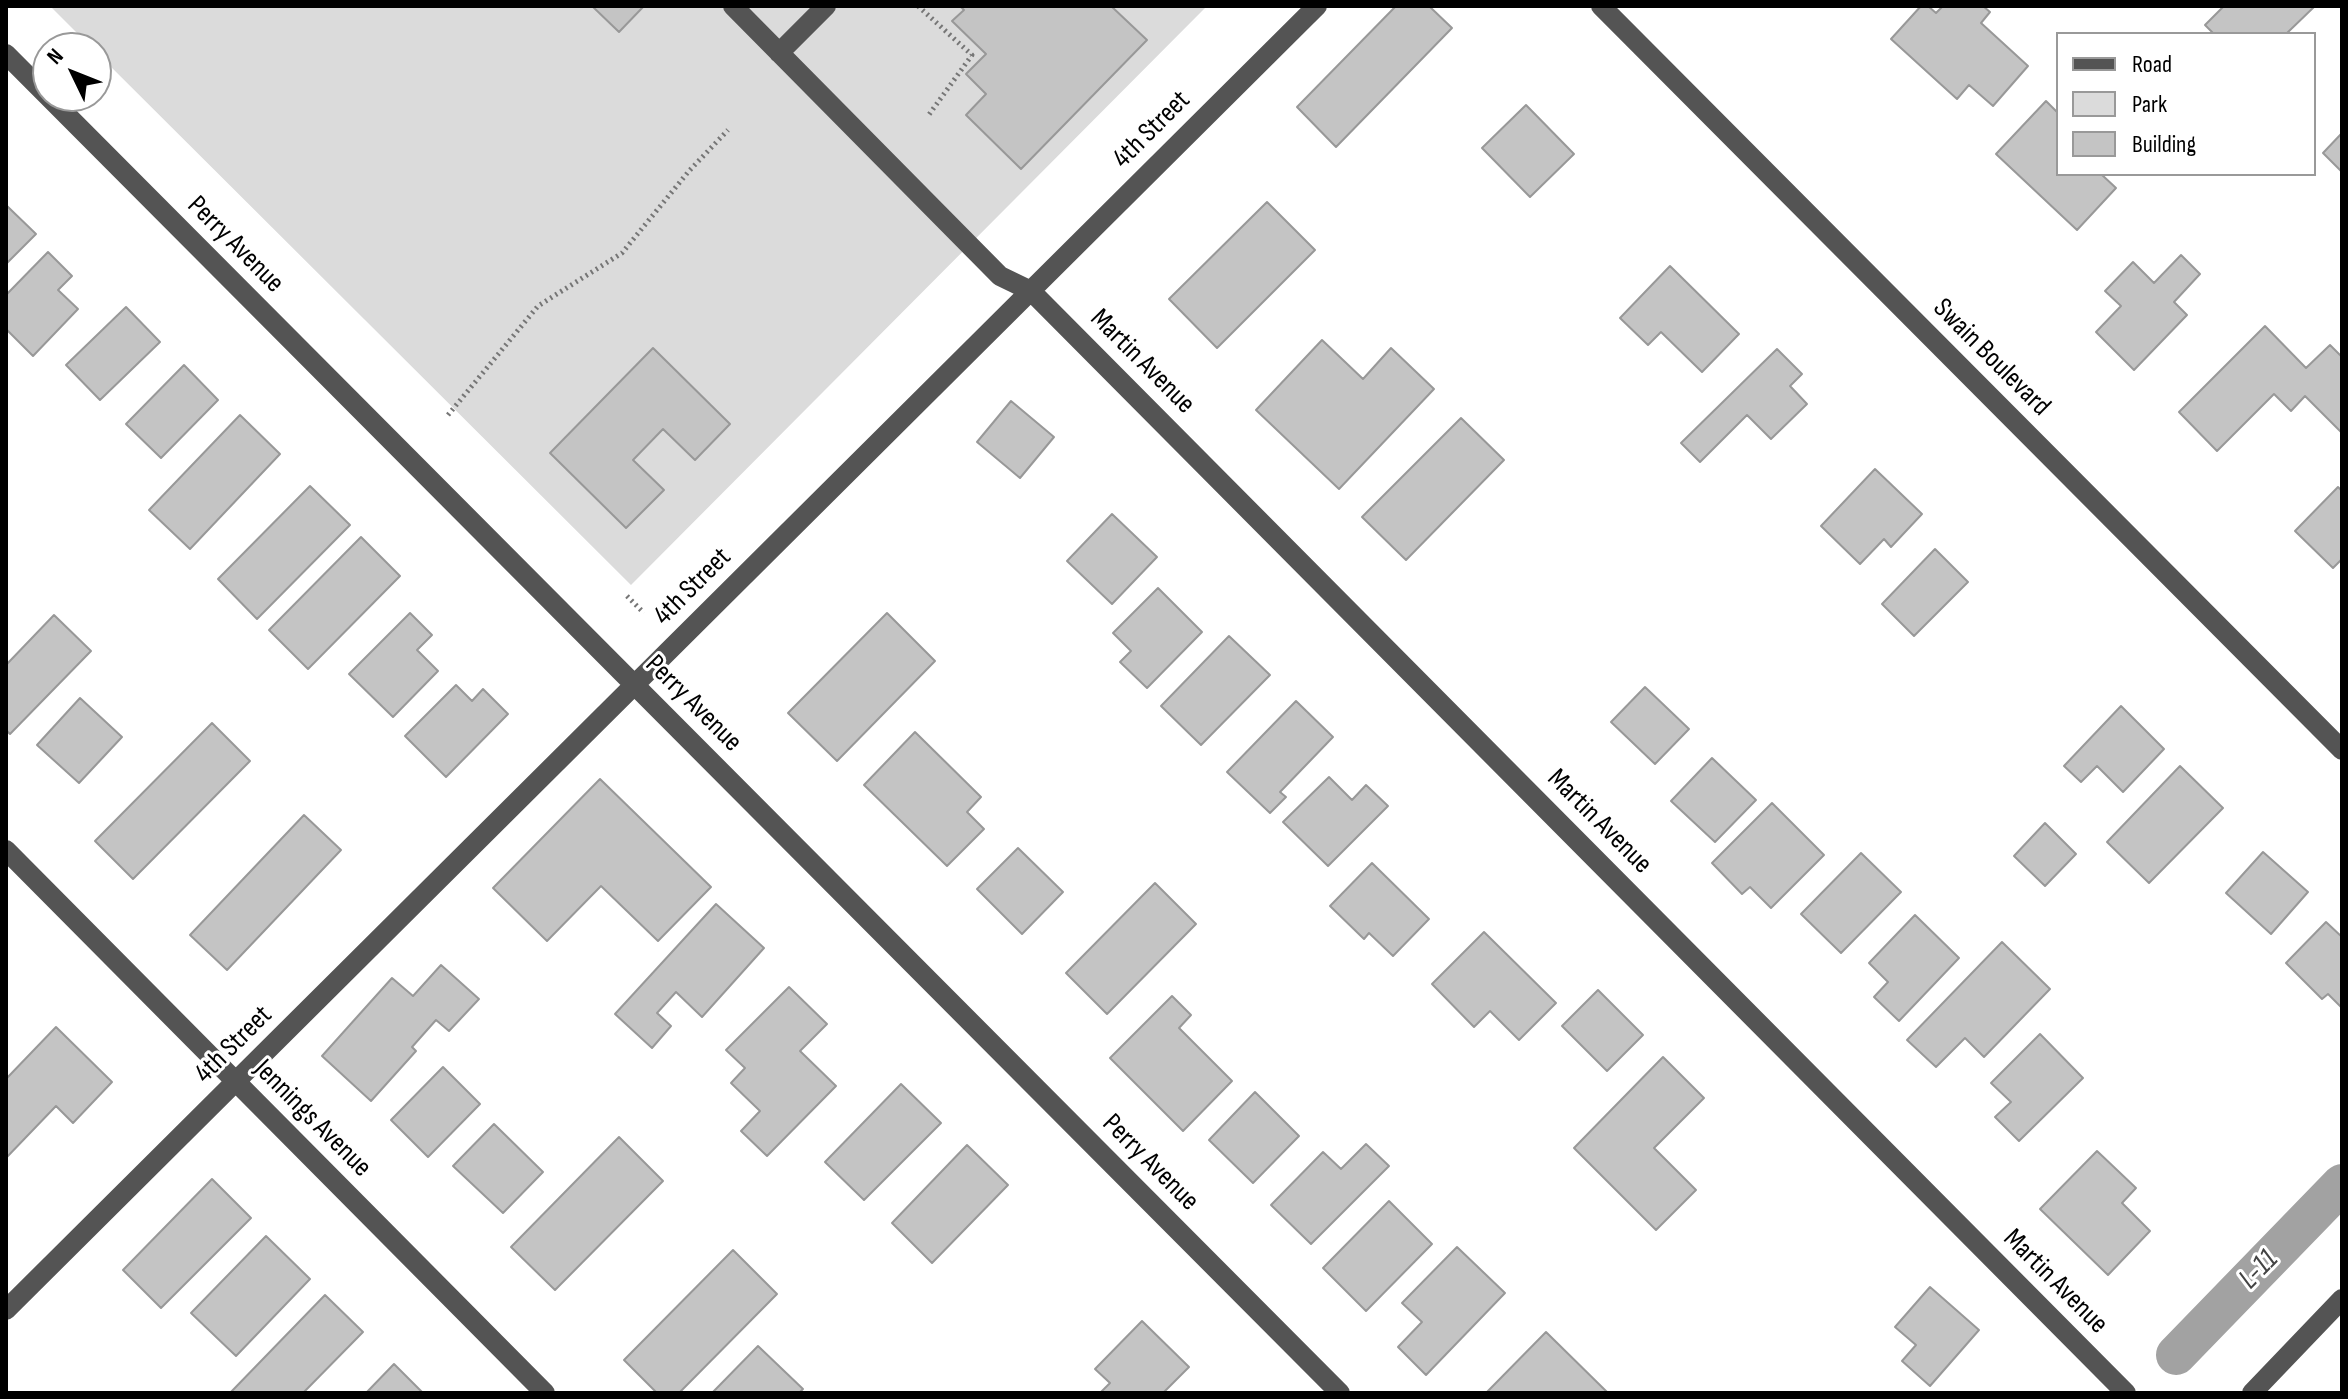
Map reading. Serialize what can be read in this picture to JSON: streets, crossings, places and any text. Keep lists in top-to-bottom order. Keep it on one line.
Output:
{"streets":{"street":["4th Street","Perry Avenue","Swain Boulevard","Martin Avenue","Jennings Avenue"]},"crossings":[["4th Street","Perry Avenue"],["4th Street","Martin Avenue"],["4th Street","Jennings Avenue"]],"water":["L-11"],"legend":["Road","Park","Building"],"north":"top left"}
